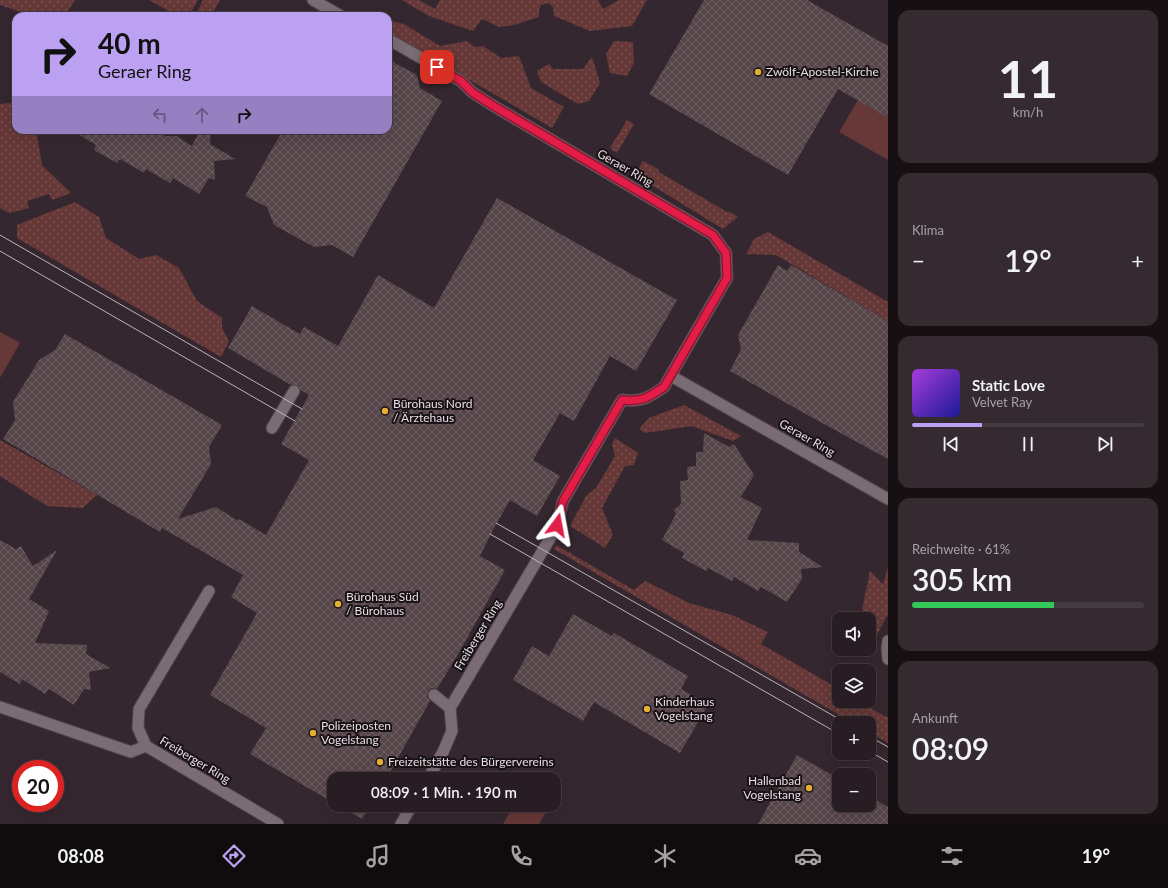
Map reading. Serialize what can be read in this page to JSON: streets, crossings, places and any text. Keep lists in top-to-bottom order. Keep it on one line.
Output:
{"streets":{"street":["Geraer Ring","Freiberger Ring"]},"crossings":[["Geraer Ring","Freiberger Ring"]],"places":["Zwölf-Apostel-Kirche","Bürohaus Nord / Ärztehaus","Bürohaus Süd / Bürohaus","Kinderhaus Vogelstang","Polizeiposten Vogelstang","Freizeitstätte des Bürgervereins","Hallenbad Vogelstang"],"page":{"tile":[["11","km/h"],"Klima",["Reichweite · 61%","305 km"],["Ankunft","08:09"]],"turn":["40 m","Geraer Ring"],"heat":["−","19°","+"],"song":["Static Love","Velvet Ray"],"map_buttons":["+","−"],"limit":"20","trip":"08:09 · 1 Min. · 190 m","tabs":["08:08","19°"]}}
